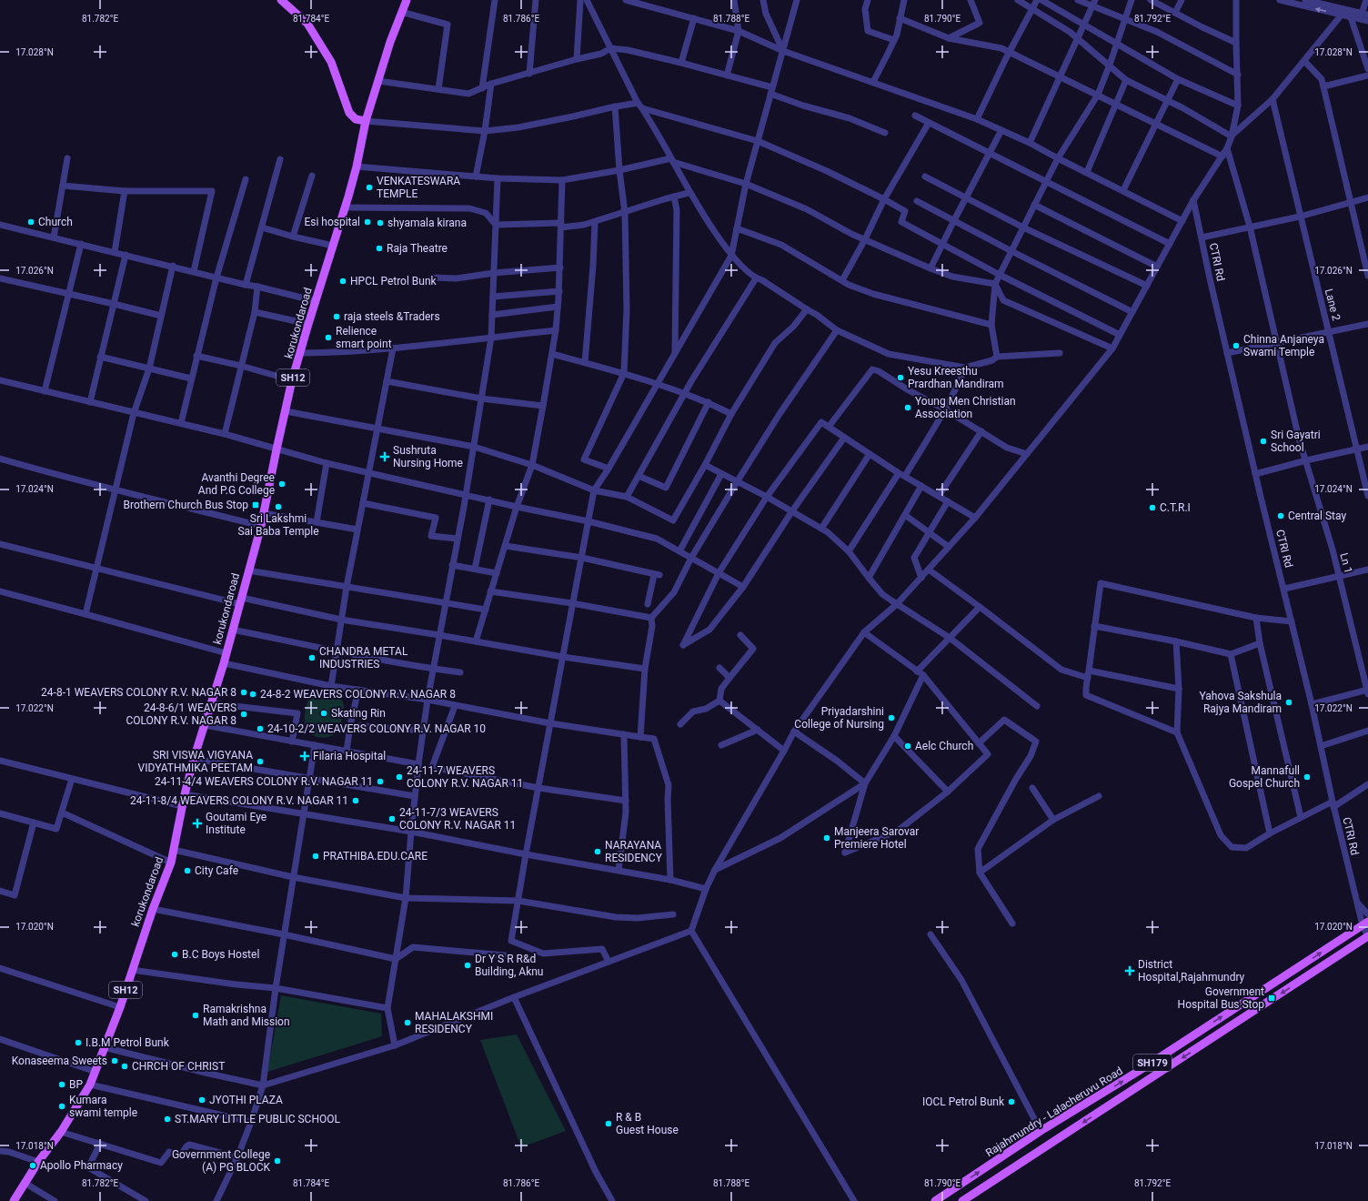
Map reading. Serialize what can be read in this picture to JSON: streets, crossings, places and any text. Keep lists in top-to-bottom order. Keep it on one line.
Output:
{"streets":{"main road":["korukondaroad","SH12","SH179","Rajahmundry - Lalacheruvu Road"],"street":["CTRI Rd","Lane 2","Ln 1"]},"crossings":[["CTRI Rd","SH179"],["CTRI Rd","Rajahmundry - Lalacheruvu Road"]],"places":{"other":["VENKATESWARA TEMPLE","Church","Esi hospital","shyamala kirana","Raja Theatre","HPCL Petrol Bunk","raja steels &Traders","Relience smart point","Chinna Anjaneya Swami Temple","Yesu Kreesthu Prardhan Mandiram","Young Men Christian Association","Sri Gayatri School","Avanthi Degree And P.G College","Sri Lakshmi Sai Baba Temple","C.T.R.I","Central Stay","CHANDRA METAL INDUSTRIES","24-8-1 WEAVERS COLONY R.V. NAGAR 8","24-8-2 WEAVERS COLONY R.V. NAGAR 8","Yahova Sakshula Rajya Mandiram","Skating Rin","24-8-6/1 WEAVERS COLONY R.V. NAGAR 8","Priyadarshini College of Nursing","24-10-2/2 WEAVERS COLONY R.V. NAGAR 10","Aelc Church","SRI VISWA VIGYANA VIDYATHMIKA PEETAM","24-11-7 WEAVERS COLONY R.V. NAGAR 11","Mannafull Gospel Church","24-11-4/4 WEAVERS COLONY R.V. NAGAR 11","24-11-8/4 WEAVERS COLONY R.V. NAGAR 11","24-11-7/3 WEAVERS COLONY R.V. NAGAR 11","Manjeera Sarovar Premiere Hotel","NARAYANA RESIDENCY","PRATHIBA.EDU.CARE","City Cafe","B.C Boys Hostel","Dr Y S R R&d Building, Aknu","Ramakrishna Math and Mission","MAHALAKSHMI RESIDENCY","I.B.M Petrol Bunk","Konaseema Sweets","CHRCH OF CHRIST","BP","JYOTHI PLAZA","IOCL Petrol Bunk","Kumara swami temple","ST.MARY LITTLE PUBLIC SCHOOL","R & B Guest House","Government College (A) PG BLOCK","Apollo Pharmacy"],"health":["Sushruta Nursing Home","Filaria Hospital","Goutami Eye Institute","District Hospital,Rajahmundry"],"transit":["Brothern Church Bus Stop","Government Hospital Bus Stop"]},"coordinates":["81.782°E","81.784°E","81.786°E","81.788°E","81.790°E","81.792°E","17.028°N","17.026°N","17.024°N","17.022°N","17.020°N","17.018°N"]}
